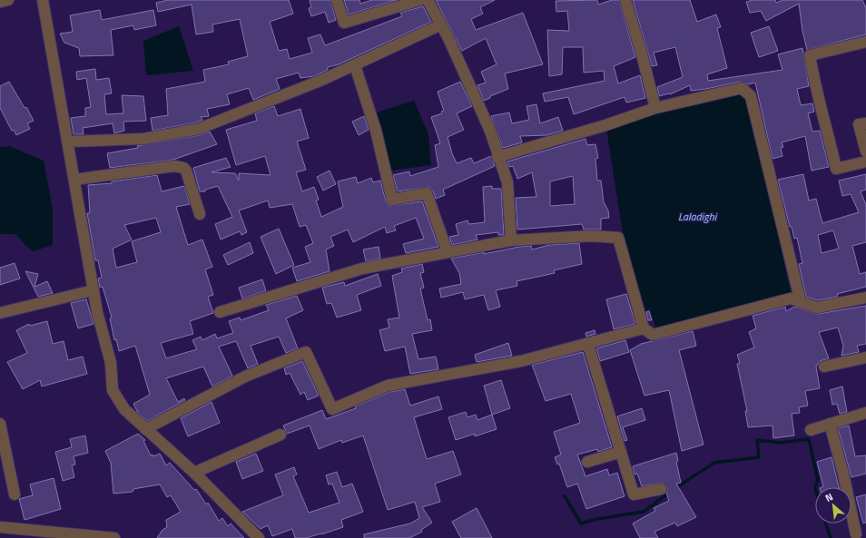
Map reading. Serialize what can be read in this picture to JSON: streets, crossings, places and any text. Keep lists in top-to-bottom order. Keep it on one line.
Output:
{"water":["Laladighi"],"north":"top left"}
